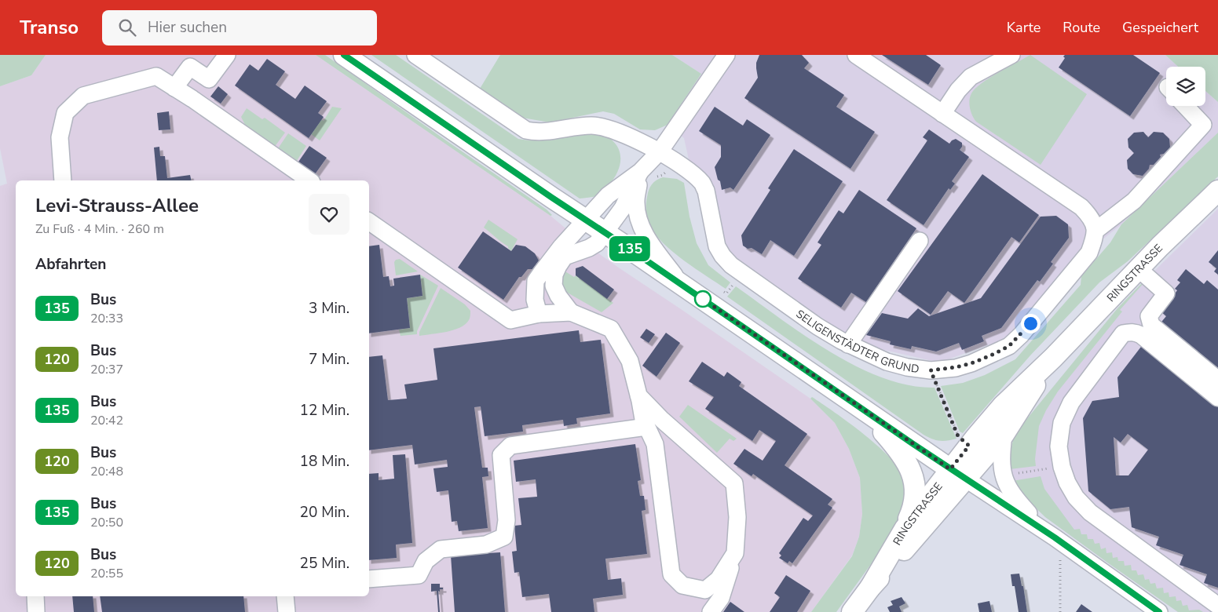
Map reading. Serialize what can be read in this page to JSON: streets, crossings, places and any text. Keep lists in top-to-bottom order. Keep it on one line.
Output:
{"streets":{"main road":["RINGSTRASSE"],"street":["SELIGENSTÄDTER GRUND"]},"lines":["bus line 135"],"page":{"header":"Transo","search":"Hier suchen","nav":["Karte","Route","Gespeichert"],"on_map":"135","heading":[["Levi-Strauss-Allee","Zu Fuß · 4 Min. · 260 m"],"Abfahrten"],"list":[{"mark":"135","name":"Bus","note":"20:33","value":"3 Min."},{"mark":"120","name":"Bus","note":"20:37","value":"7 Min."},{"mark":"135","name":"Bus","note":"20:42","value":"12 Min."},{"mark":"120","name":"Bus","note":"20:48","value":"18 Min."},{"mark":"135","name":"Bus","note":"20:50","value":"20 Min."},{"mark":"120","name":"Bus","note":"20:55","value":"25 Min."}]}}
